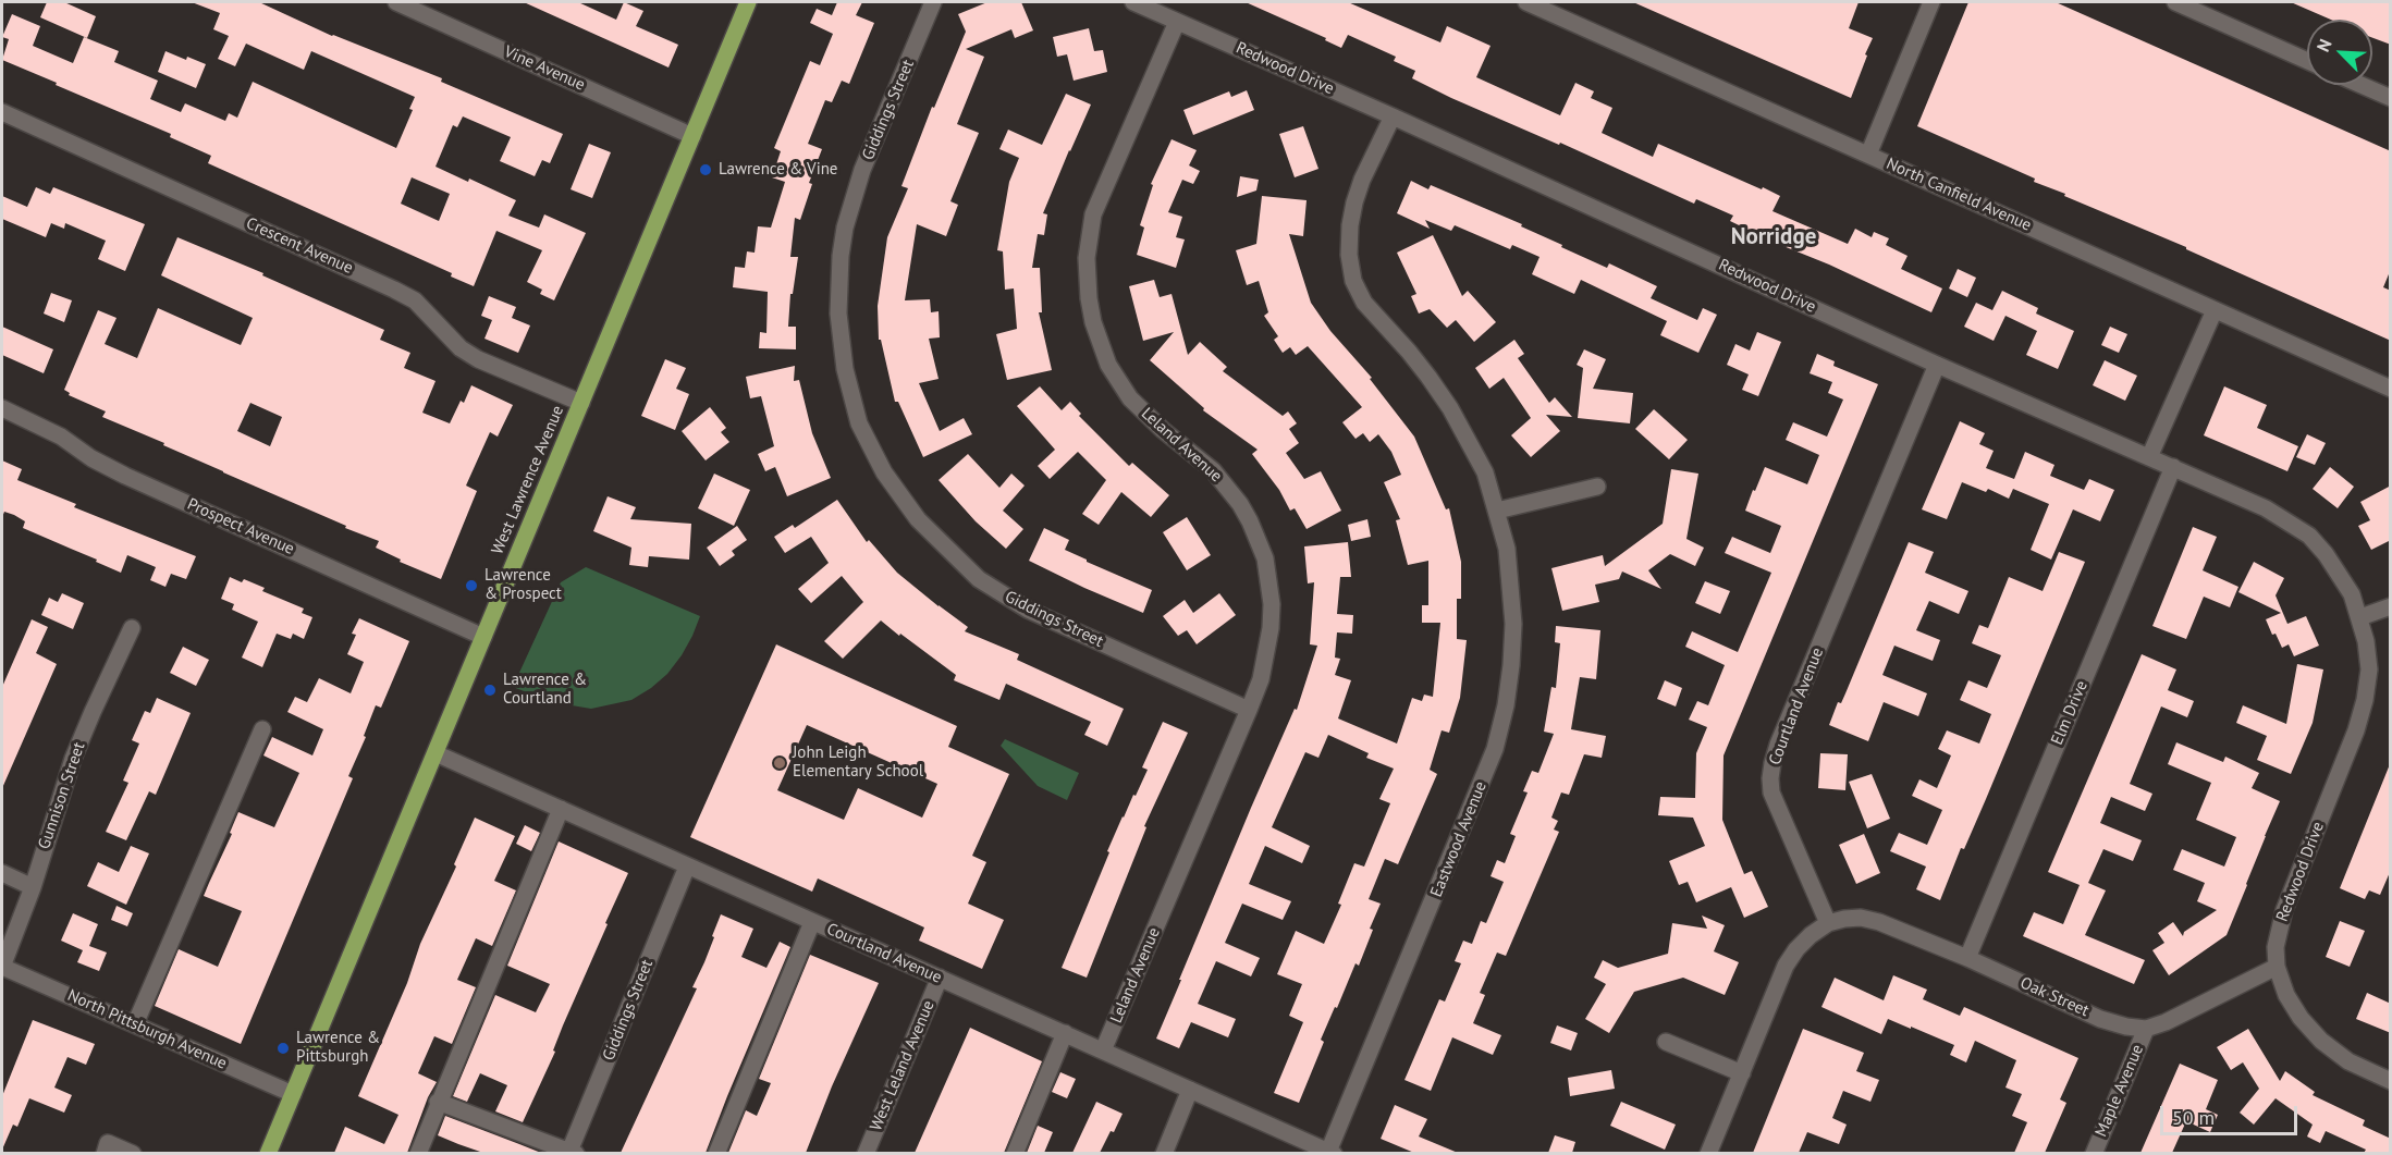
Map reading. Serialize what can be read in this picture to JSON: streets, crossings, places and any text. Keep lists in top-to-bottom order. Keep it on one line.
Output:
{"streets":{"main road":["West Lawrence Avenue"],"street":["Vine Avenue","Redwood Drive","Giddings Street","North Canfield Avenue","Crescent Avenue","Leland Avenue","Prospect Avenue","Courtland Avenue","Elm Drive","Gunnison Street","Eastwood Avenue","Oak Street","North Pittsburgh Avenue","West Leland Avenue","Maple Avenue"]},"crossings":[["Vine Avenue","West Lawrence Avenue"],["Redwood Drive","Leland Avenue"],["Redwood Drive","Courtland Avenue"],["Redwood Drive","Elm Drive"],["Redwood Drive","Eastwood Avenue"],["Giddings Street","Leland Avenue"],["Giddings Street","Courtland Avenue"],["Crescent Avenue","West Lawrence Avenue"],["Leland Avenue","Courtland Avenue"],["West Lawrence Avenue","Prospect Avenue"],["West Lawrence Avenue","Courtland Avenue"],["West Lawrence Avenue","North Pittsburgh Avenue"],["Courtland Avenue","Eastwood Avenue"],["Courtland Avenue","Oak Street"],["Courtland Avenue","West Leland Avenue"],["Elm Drive","Oak Street"],["Gunnison Street","North Pittsburgh Avenue"],["Oak Street","Maple Avenue"]],"districts":["Norridge"],"places":["Lawrence & Vine","Lawrence & Prospect","Lawrence & Courtland","John Leigh Elementary School","Lawrence & Pittsburgh"],"scale_bar":"50 m","north":"top left"}
